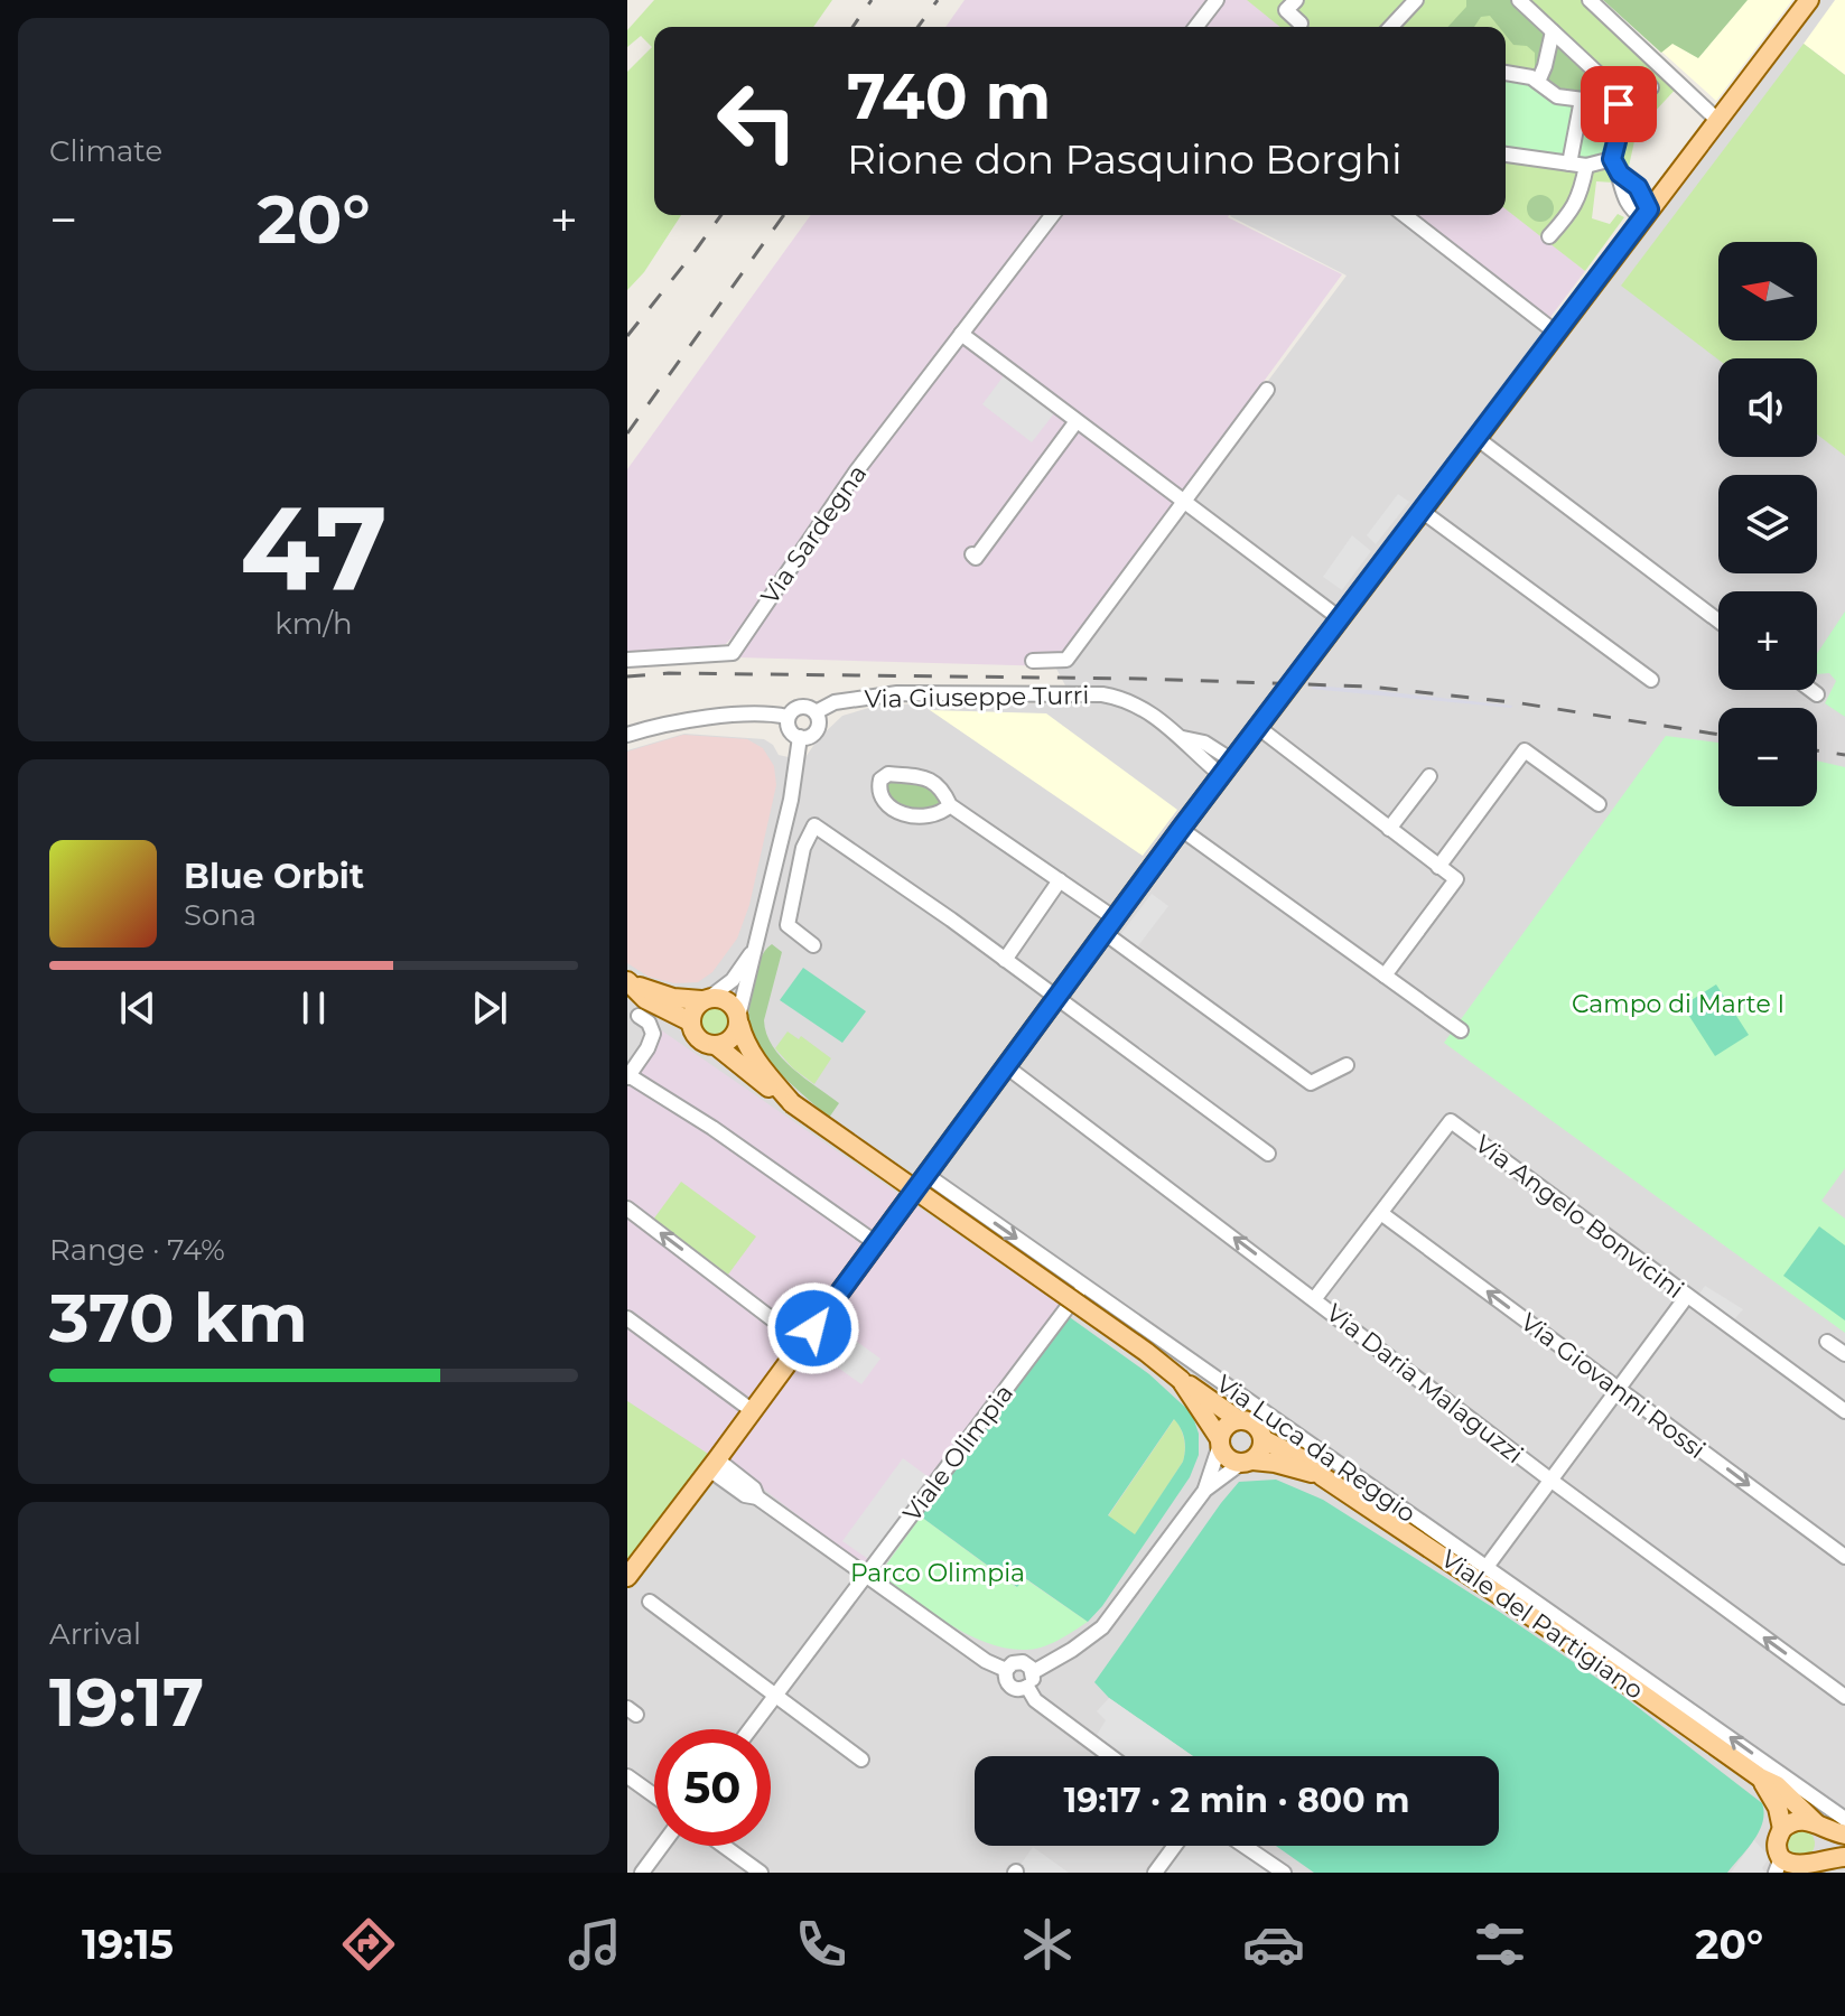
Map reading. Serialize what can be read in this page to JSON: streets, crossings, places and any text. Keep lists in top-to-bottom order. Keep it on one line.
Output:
{"streets":{"main road":["Viale del Partigiano"],"street":["Via Sardegna","Via Giuseppe Turri","Via Angelo Bonvicini","Via Daria Malaguzzi","Via Giovanni Rossi","Via Luca da Reggio","Viale Olimpia"]},"crossings":[["Via Angelo Bonvicini","Via Daria Malaguzzi"],["Via Angelo Bonvicini","Via Giovanni Rossi"],["Via Luca da Reggio","Viale Olimpia"]],"parks":["Campo di Marte I","Parco Olimpia"],"north":"left","page":{"tile":["Climate",["47","km/h"],["Range · 74%","370 km"],["Arrival","19:17"]],"turn":["740 m","Rione don Pasquino Borghi"],"heat":["−","20°","+"],"map_buttons":["+","−"],"song":["Blue Orbit","Sona"],"limit":"50","trip":"19:17 · 2 min · 800 m","tabs":["19:15","20°"]}}
